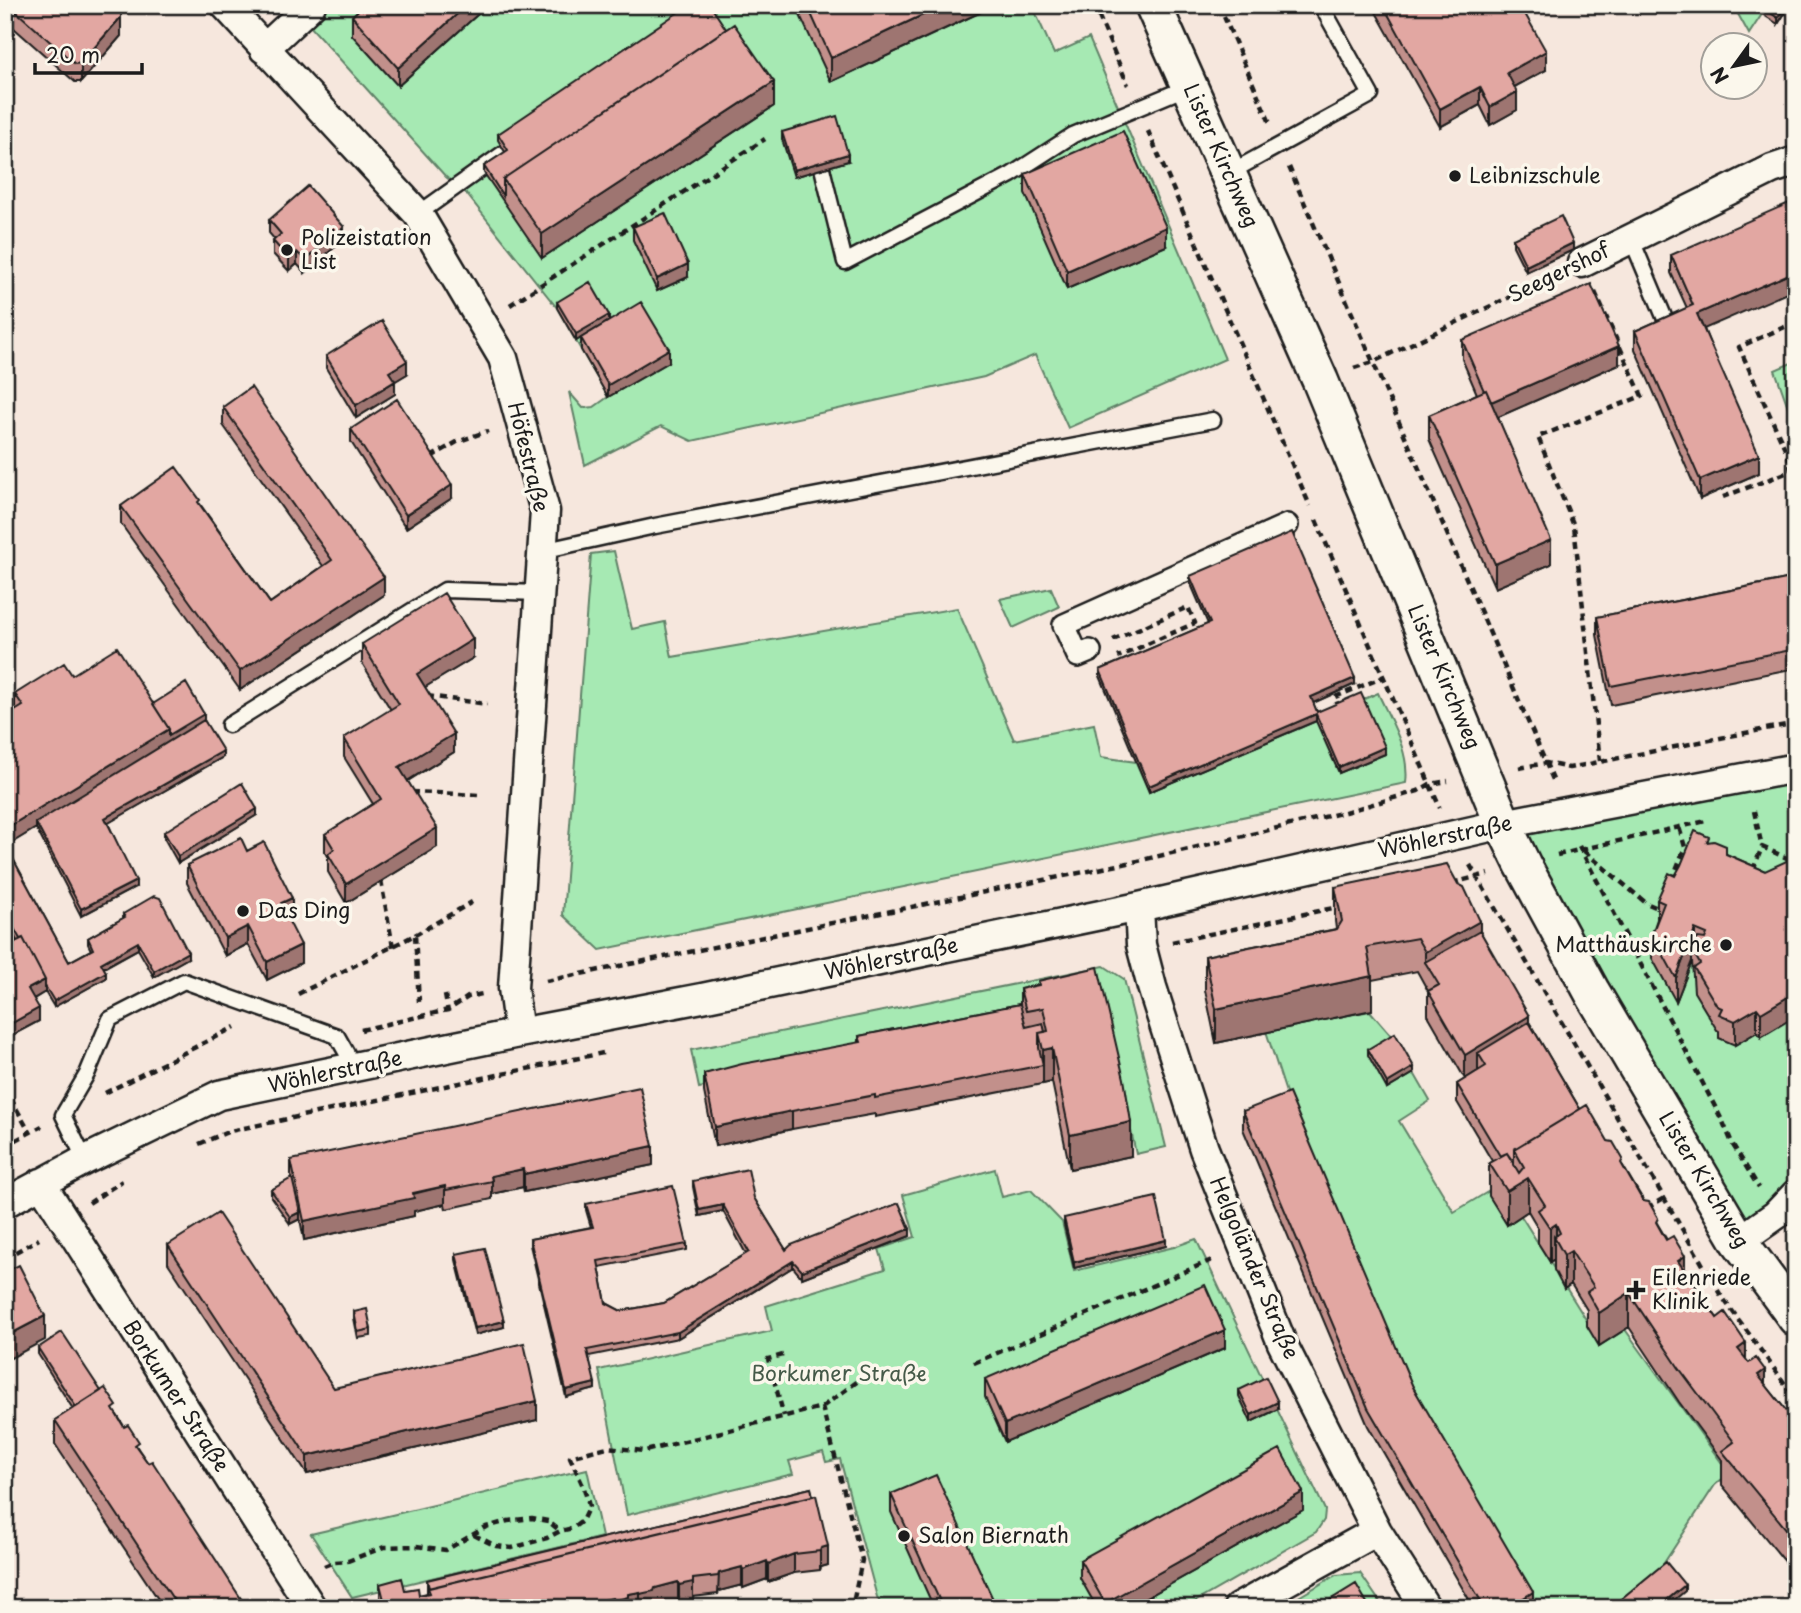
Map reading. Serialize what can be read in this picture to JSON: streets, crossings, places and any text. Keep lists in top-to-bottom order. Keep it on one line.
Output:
{"streets":{"street":["Lister Kirchweg","Seegershof","Höfestraße","Wöhlerstraße","Helgoländer Straße","Borkumer Straße"]},"crossings":[["Lister Kirchweg","Seegershof"],["Lister Kirchweg","Wöhlerstraße"],["Höfestraße","Wöhlerstraße"],["Wöhlerstraße","Helgoländer Straße"],["Wöhlerstraße","Borkumer Straße"]],"parks":["Borkumer Straße"],"places":{"other":["Leibnizschule","Polizeistation List","Das Ding","Matthäuskirche","Salon Biernath"],"health":["Eilenriede Klinik"]},"scale_bar":"20 m","north":"bottom left"}
